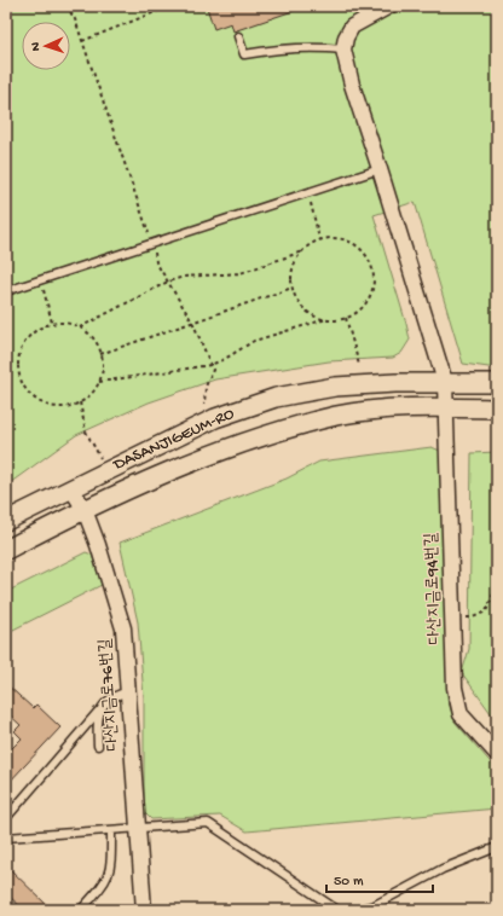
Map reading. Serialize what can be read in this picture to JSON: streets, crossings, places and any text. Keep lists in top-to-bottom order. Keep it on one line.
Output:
{"streets":{"street":["DASANJIGEUM-RO","다산지금로94번길","다산지금로76번길"]},"crossings":[["DASANJIGEUM-RO","다산지금로94번길"],["DASANJIGEUM-RO","다산지금로76번길"]],"scale_bar":"50 m","north":"left"}
